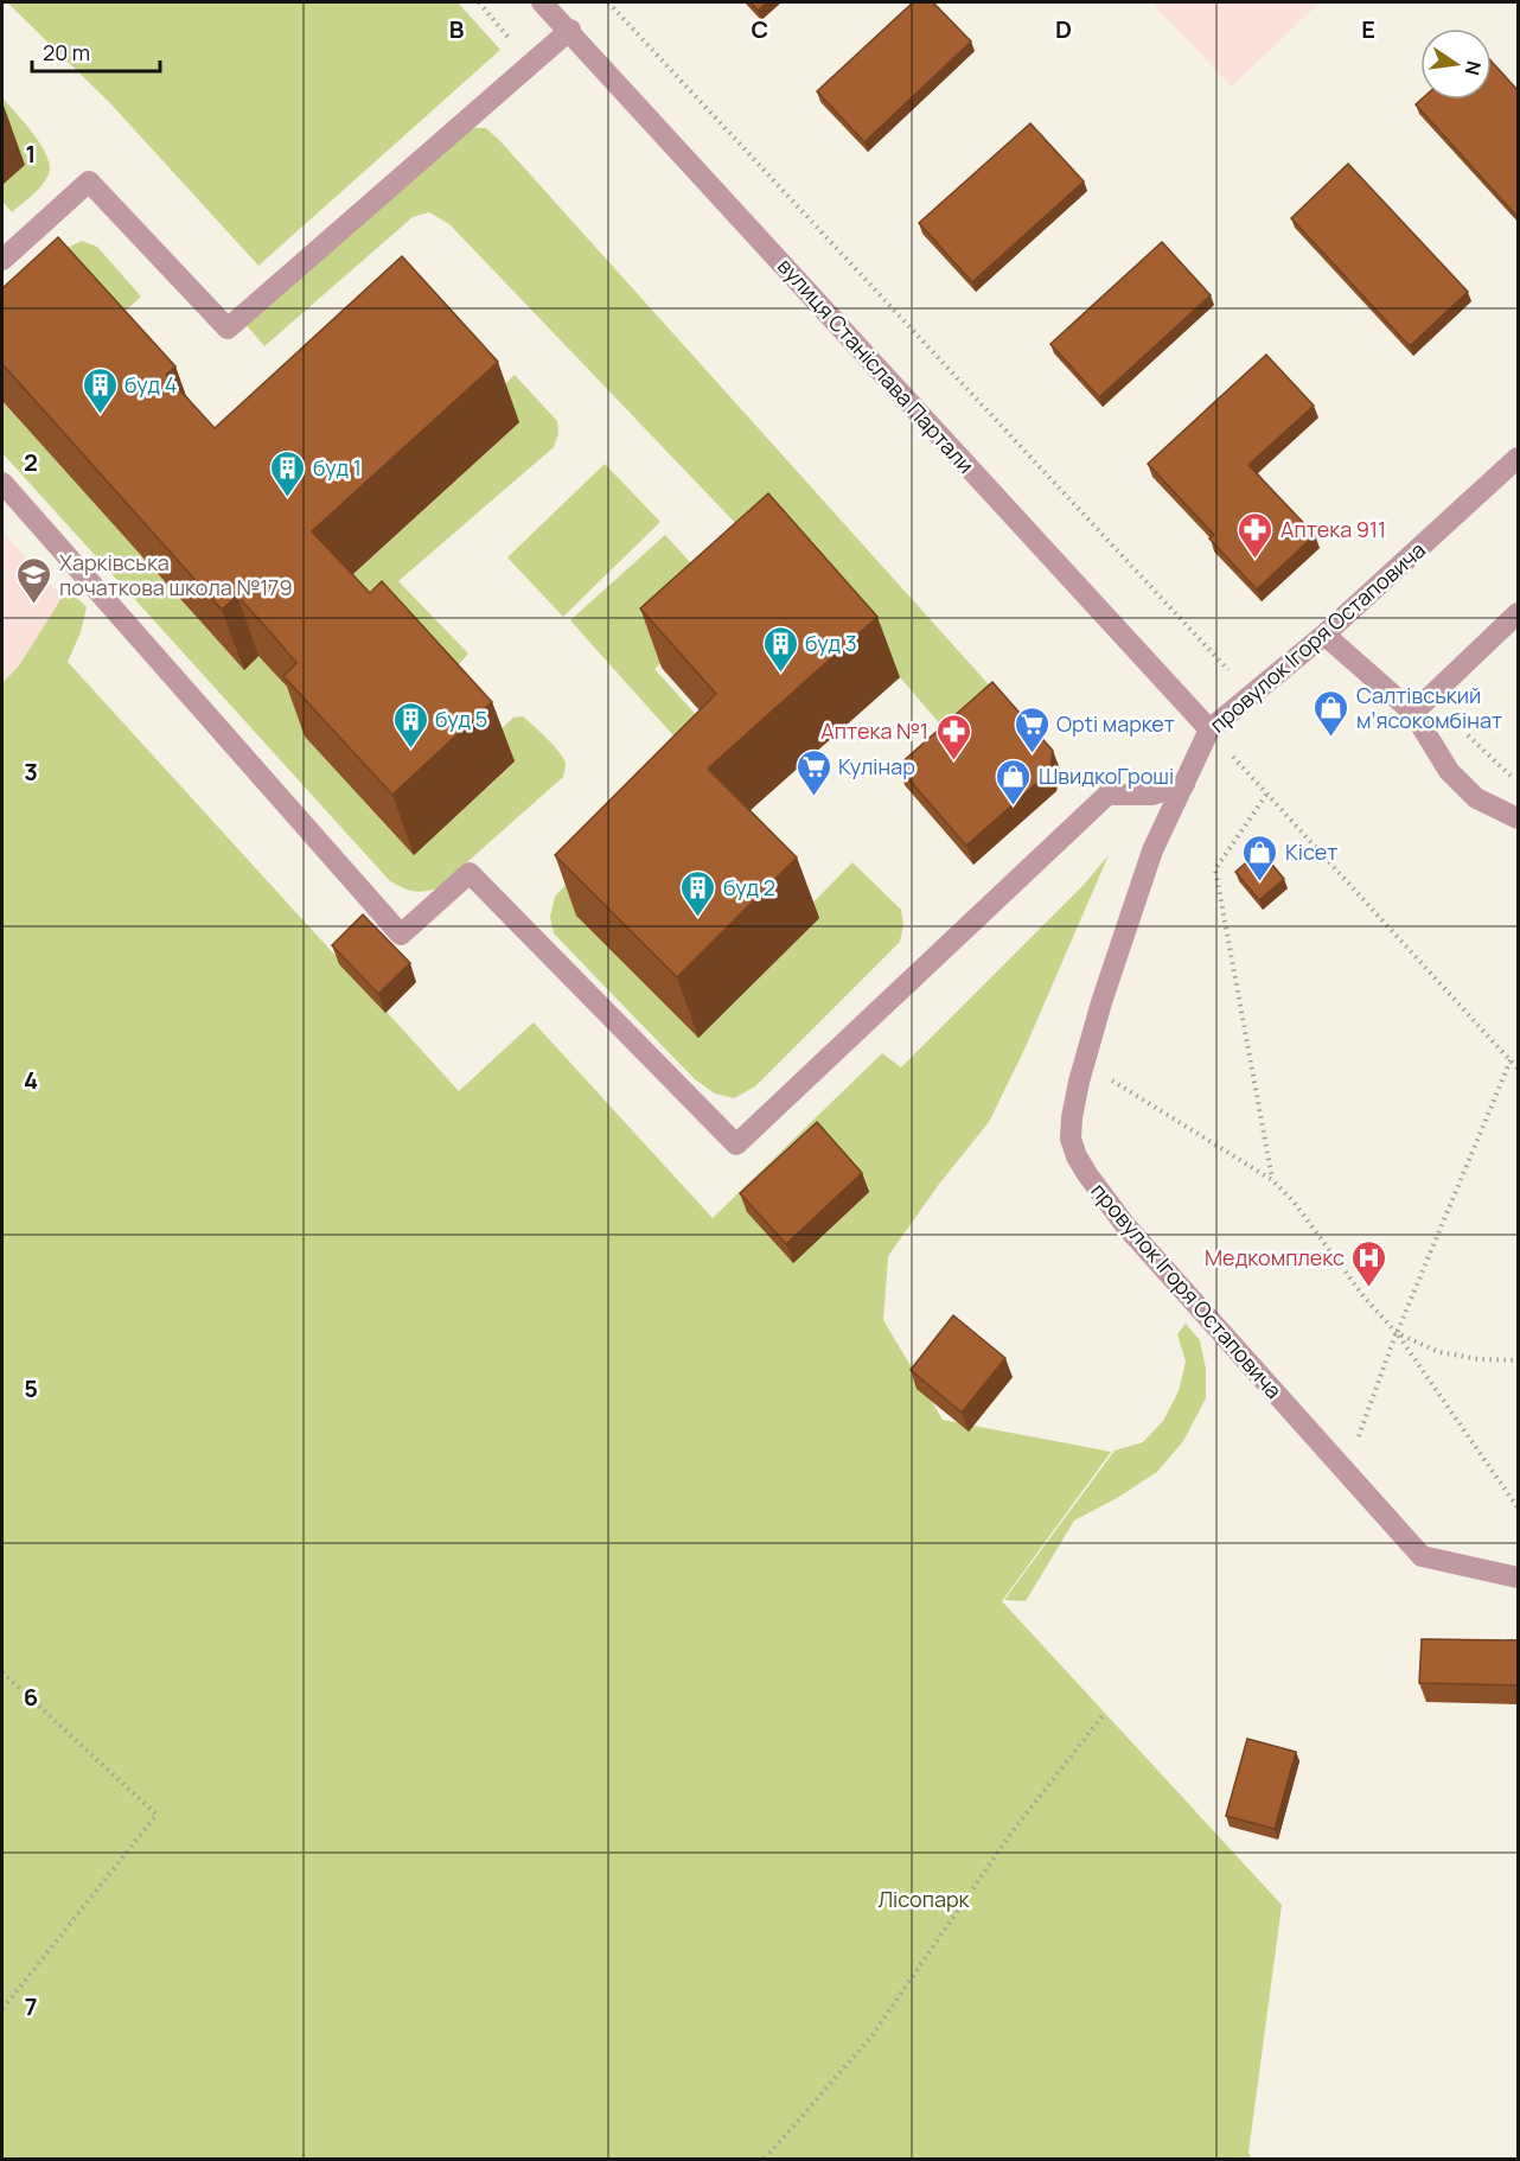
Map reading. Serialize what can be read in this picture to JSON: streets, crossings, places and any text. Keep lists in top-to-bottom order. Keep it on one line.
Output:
{"streets":{"street":["вулиця Станіслава Партали","провулок Ігоря Остаповича"]},"crossings":[["вулиця Станіслава Партали","провулок Ігоря Остаповича"]],"parks":["Лісопарк"],"places":{"building":["буд 4","буд 1","буд 3","буд 5","буд 2"],"pharmacy":["Аптека 911","Аптека №1"],"school or university":["Харківська початкова школа №179"],"shop":["Салтівський мʼясокомбінат","ШвидкоГроші","Кісет"],"supermarket":["Opti маркет","Кулінар"],"hospital":["Медкомплекс"]},"scale_bar":"20 m","north":"right","grid":{"columns":["B","C","D","E"],"rows":["1","2","3","4","5","6","7"]}}
